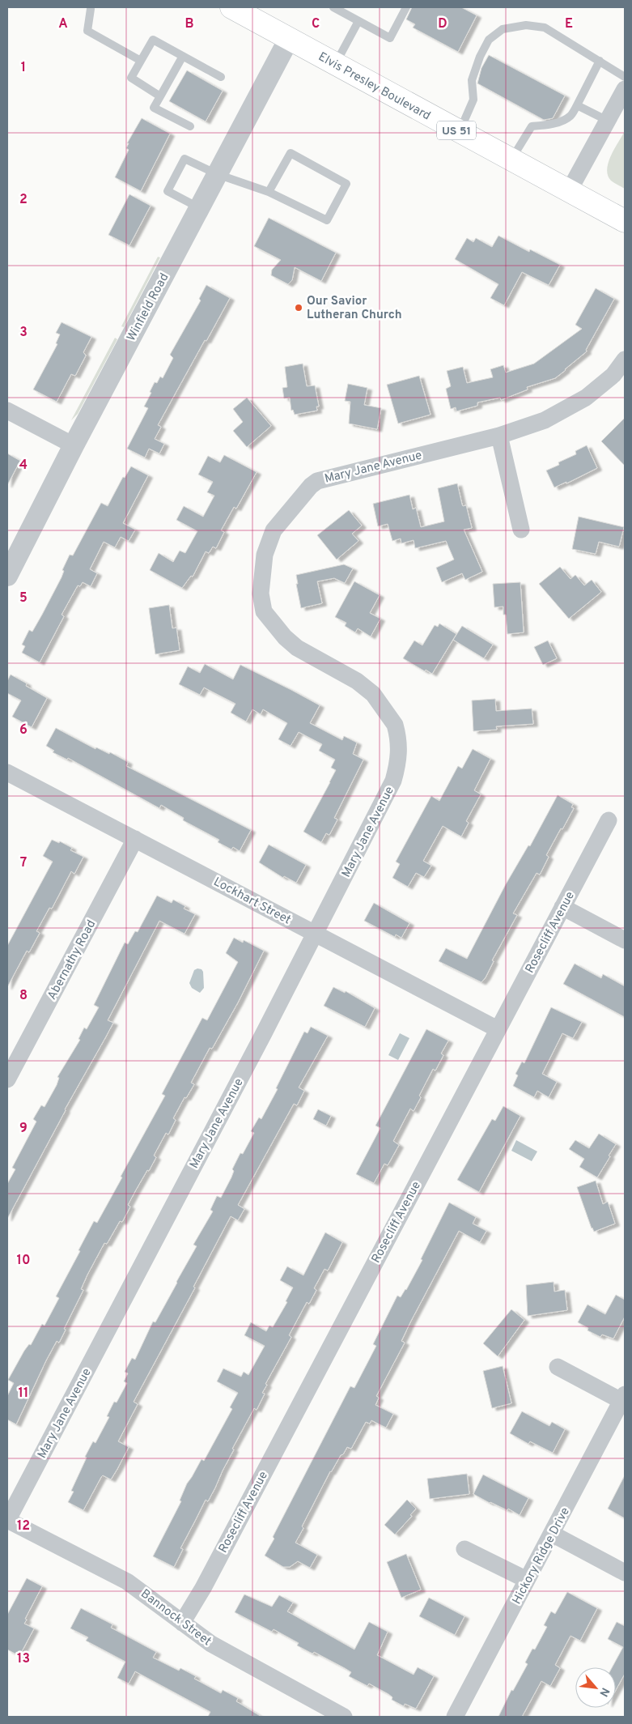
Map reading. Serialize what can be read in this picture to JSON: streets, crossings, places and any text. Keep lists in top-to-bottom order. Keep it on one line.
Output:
{"streets":{"main road":["Elvis Presley Boulevard","US 51"],"street":["Winfield Road","Mary Jane Avenue","Lockhart Street","Rosecliff Avenue","Abernathy Road","Hickory Ridge Drive","Bannock Street"]},"crossings":[["Elvis Presley Boulevard","Winfield Road"],["Mary Jane Avenue","Lockhart Street"],["Mary Jane Avenue","Bannock Street"],["Lockhart Street","Rosecliff Avenue"],["Lockhart Street","Abernathy Road"],["Rosecliff Avenue","Bannock Street"]],"places":["Our Savior Lutheran Church"],"north":"bottom right","grid":{"columns":["A","B","C","D","E"],"rows":["1","2","3","4","5","6","7","8","9","10","11","12","13"]}}
